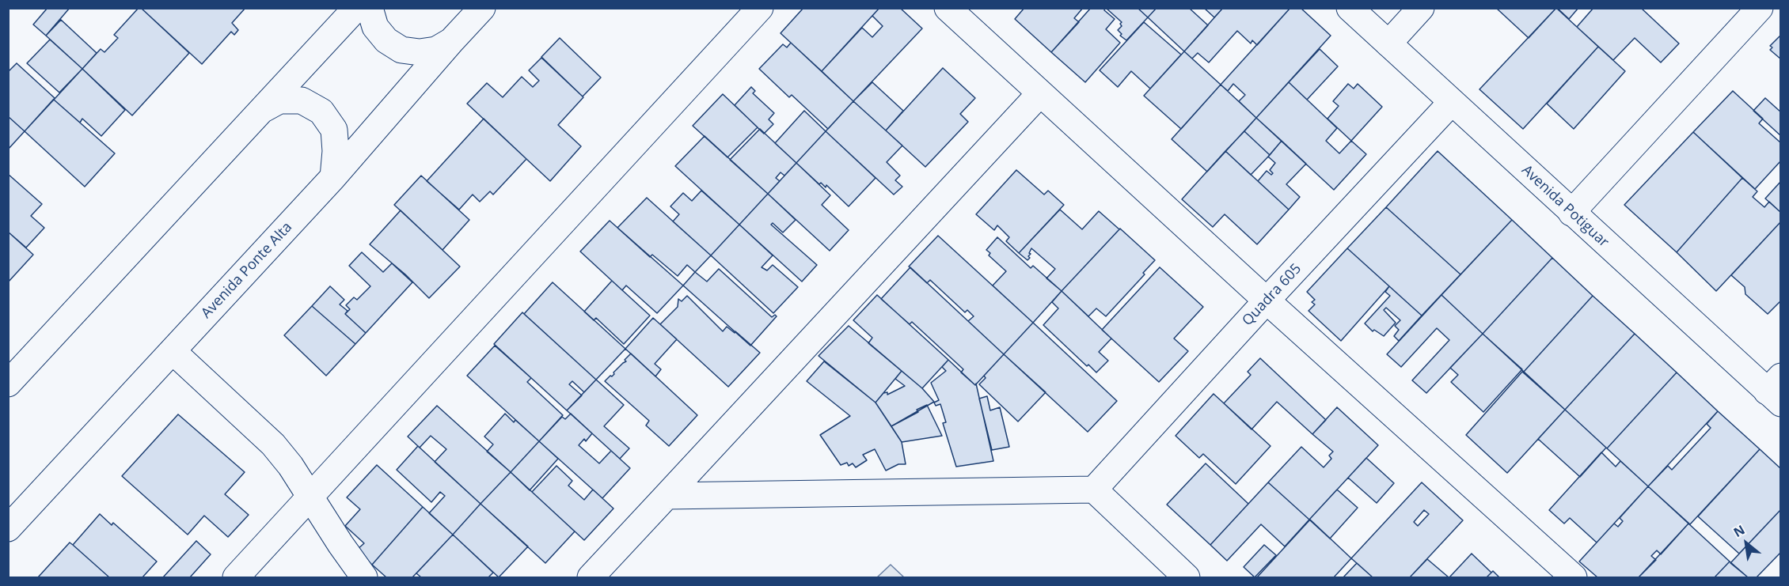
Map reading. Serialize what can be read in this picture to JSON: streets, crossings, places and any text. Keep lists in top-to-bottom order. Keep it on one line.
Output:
{"streets":{"street":["Avenida Potiguar","Avenida Ponte Alta","Quadra 605"]},"crossings":[["Avenida Potiguar","Quadra 605"]],"north":"top left"}
